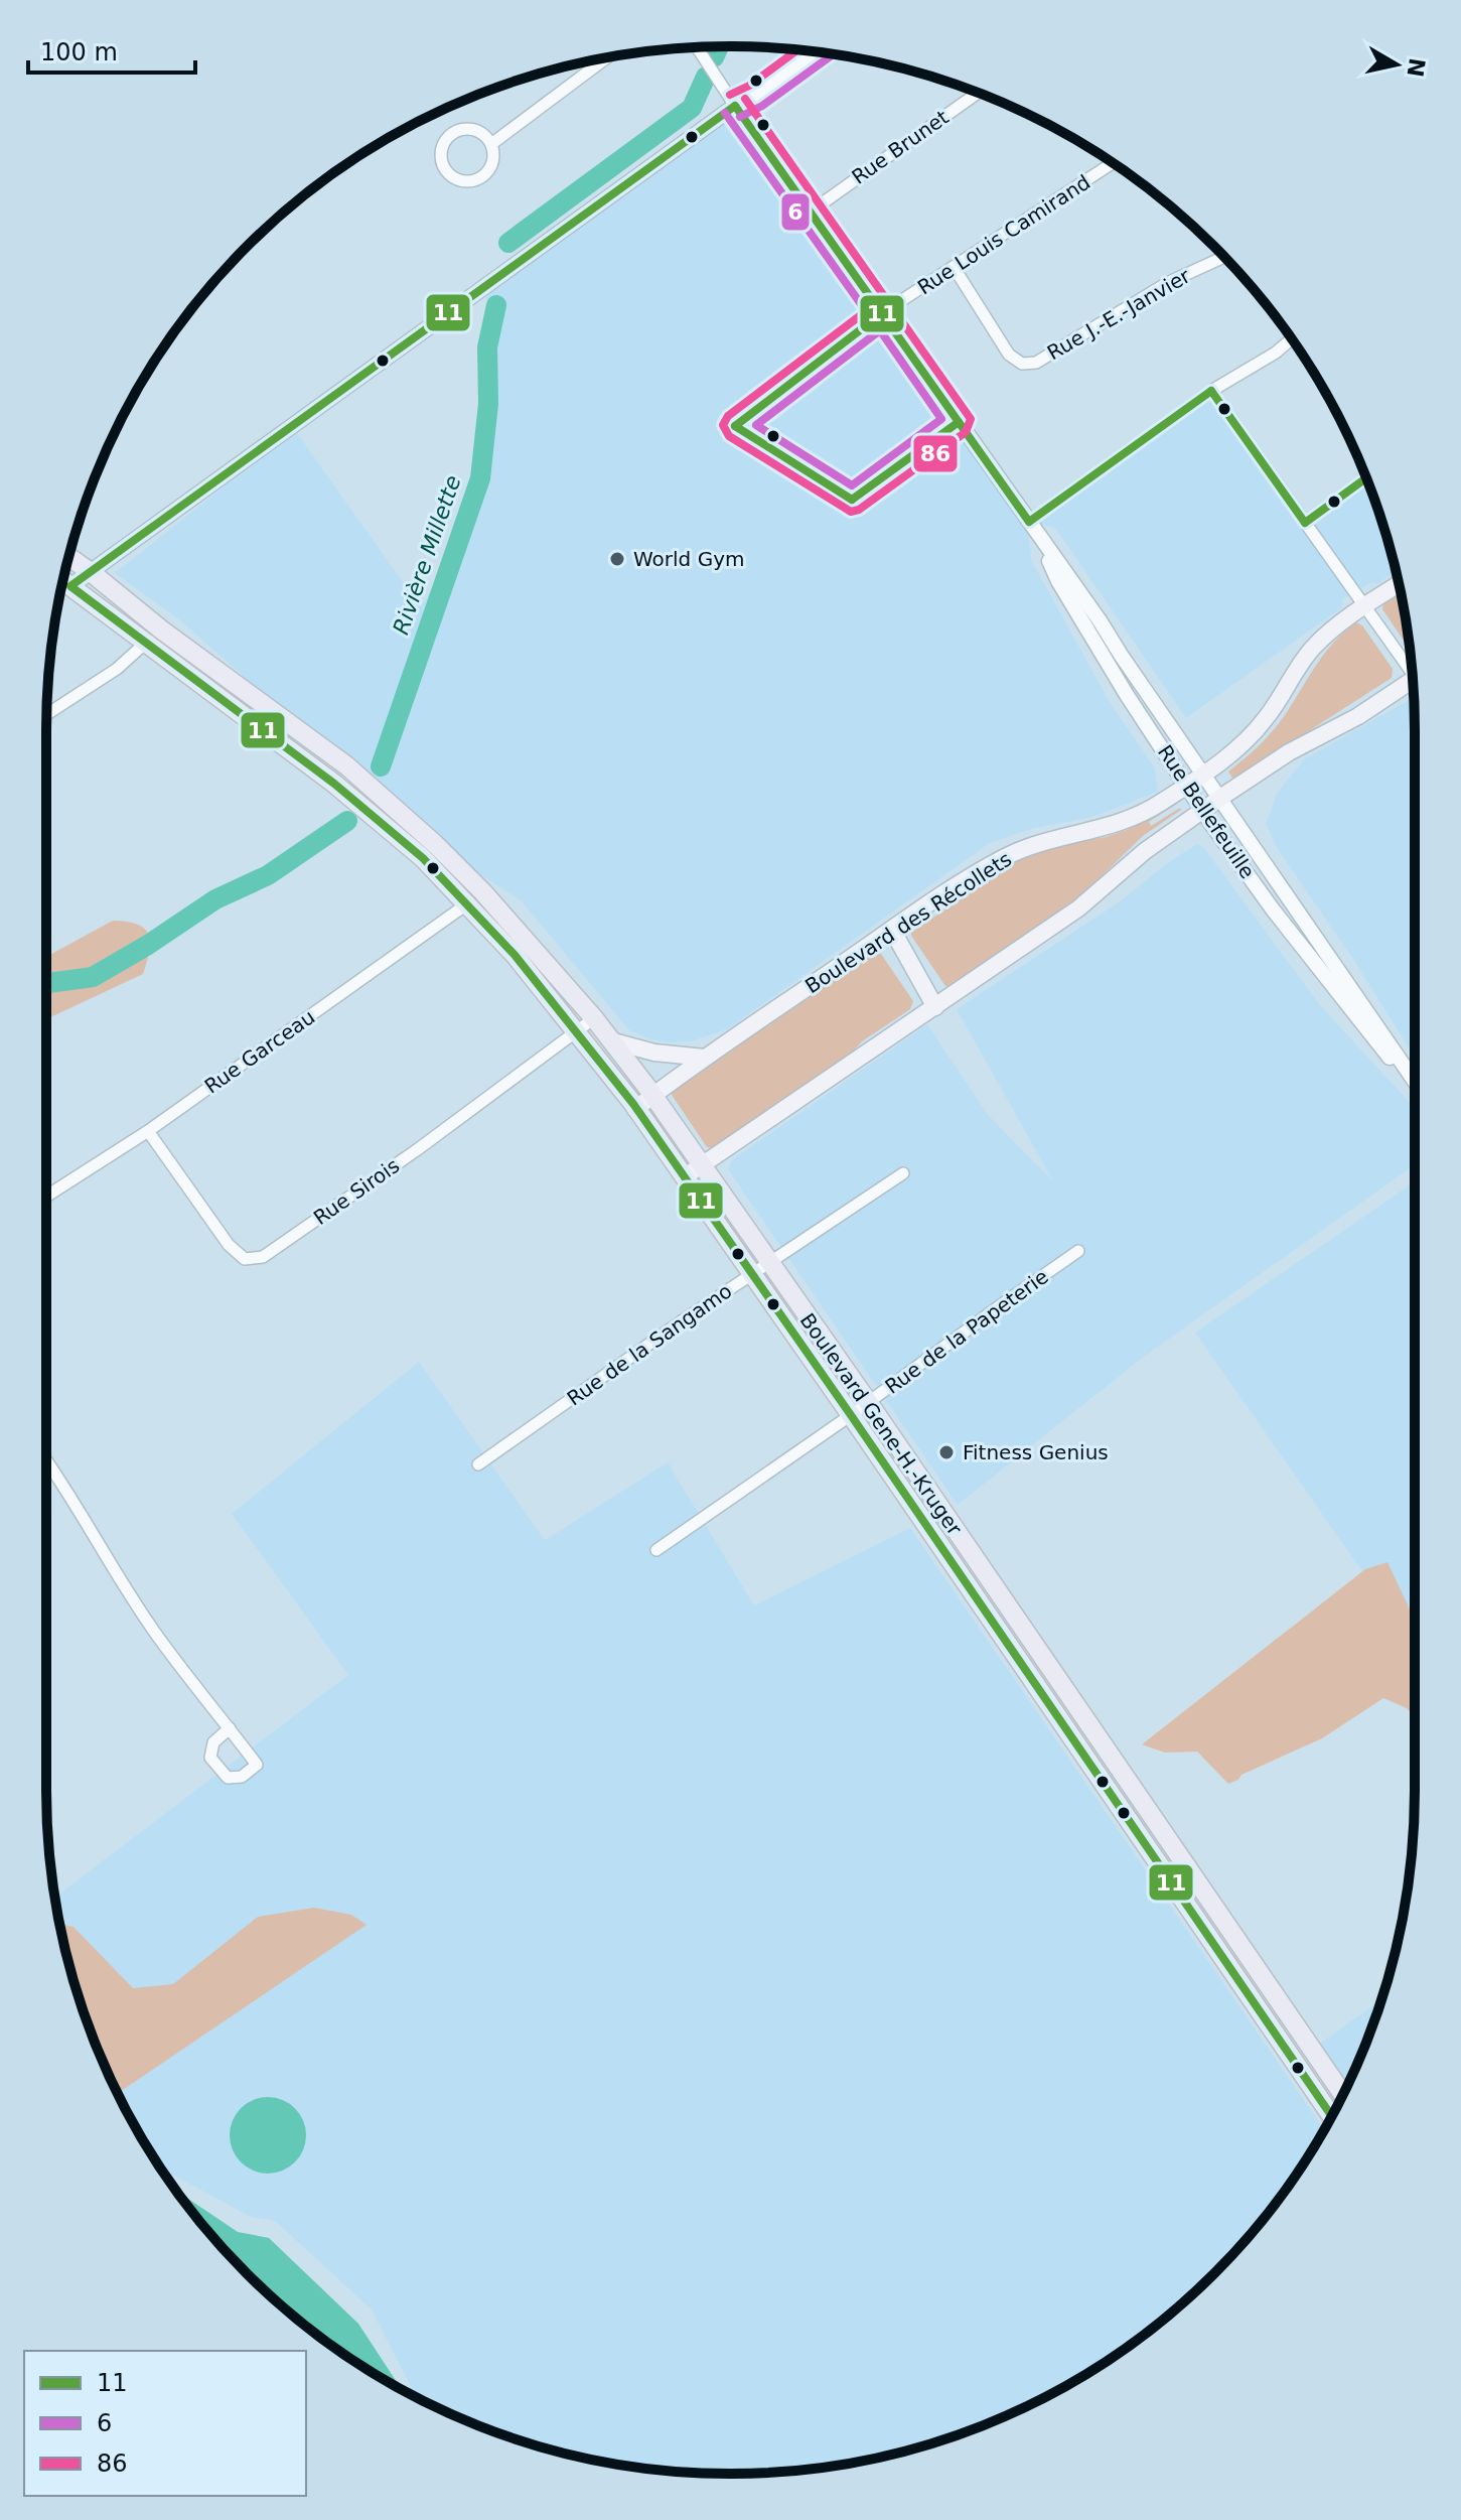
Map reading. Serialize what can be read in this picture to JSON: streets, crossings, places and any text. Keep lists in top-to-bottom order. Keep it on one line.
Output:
{"streets":{"main road":["Boulevard des Récollets","Boulevard Gene-H.-Kruger"],"street":["Rue Brunet","Rue Louis Camirand","Rue J.-E.-Janvier","Rue Bellefeuille","Rue Garceau","Rue Sirois","Rue de la Papeterie","Rue de la Sangamo"]},"crossings":[["Rue Brunet","Rue Bellefeuille"],["Rue Louis Camirand","Rue J.-E.-Janvier"],["Rue Louis Camirand","Rue Bellefeuille"],["Rue Bellefeuille","Boulevard des Récollets"],["Boulevard des Récollets","Boulevard Gene-H.-Kruger"],["Rue Garceau","Rue Sirois"],["Rue Garceau","Boulevard Gene-H.-Kruger"],["Rue Sirois","Boulevard Gene-H.-Kruger"],["Rue de la Papeterie","Boulevard Gene-H.-Kruger"],["Rue de la Sangamo","Boulevard Gene-H.-Kruger"]],"water":["Rivière Millette"],"places":["World Gym","Fitness Genius"],"lines":["transit line 86","transit line 6","transit line 11"],"legend":["11","6","86"],"scale_bar":"100 m","north":"right"}
